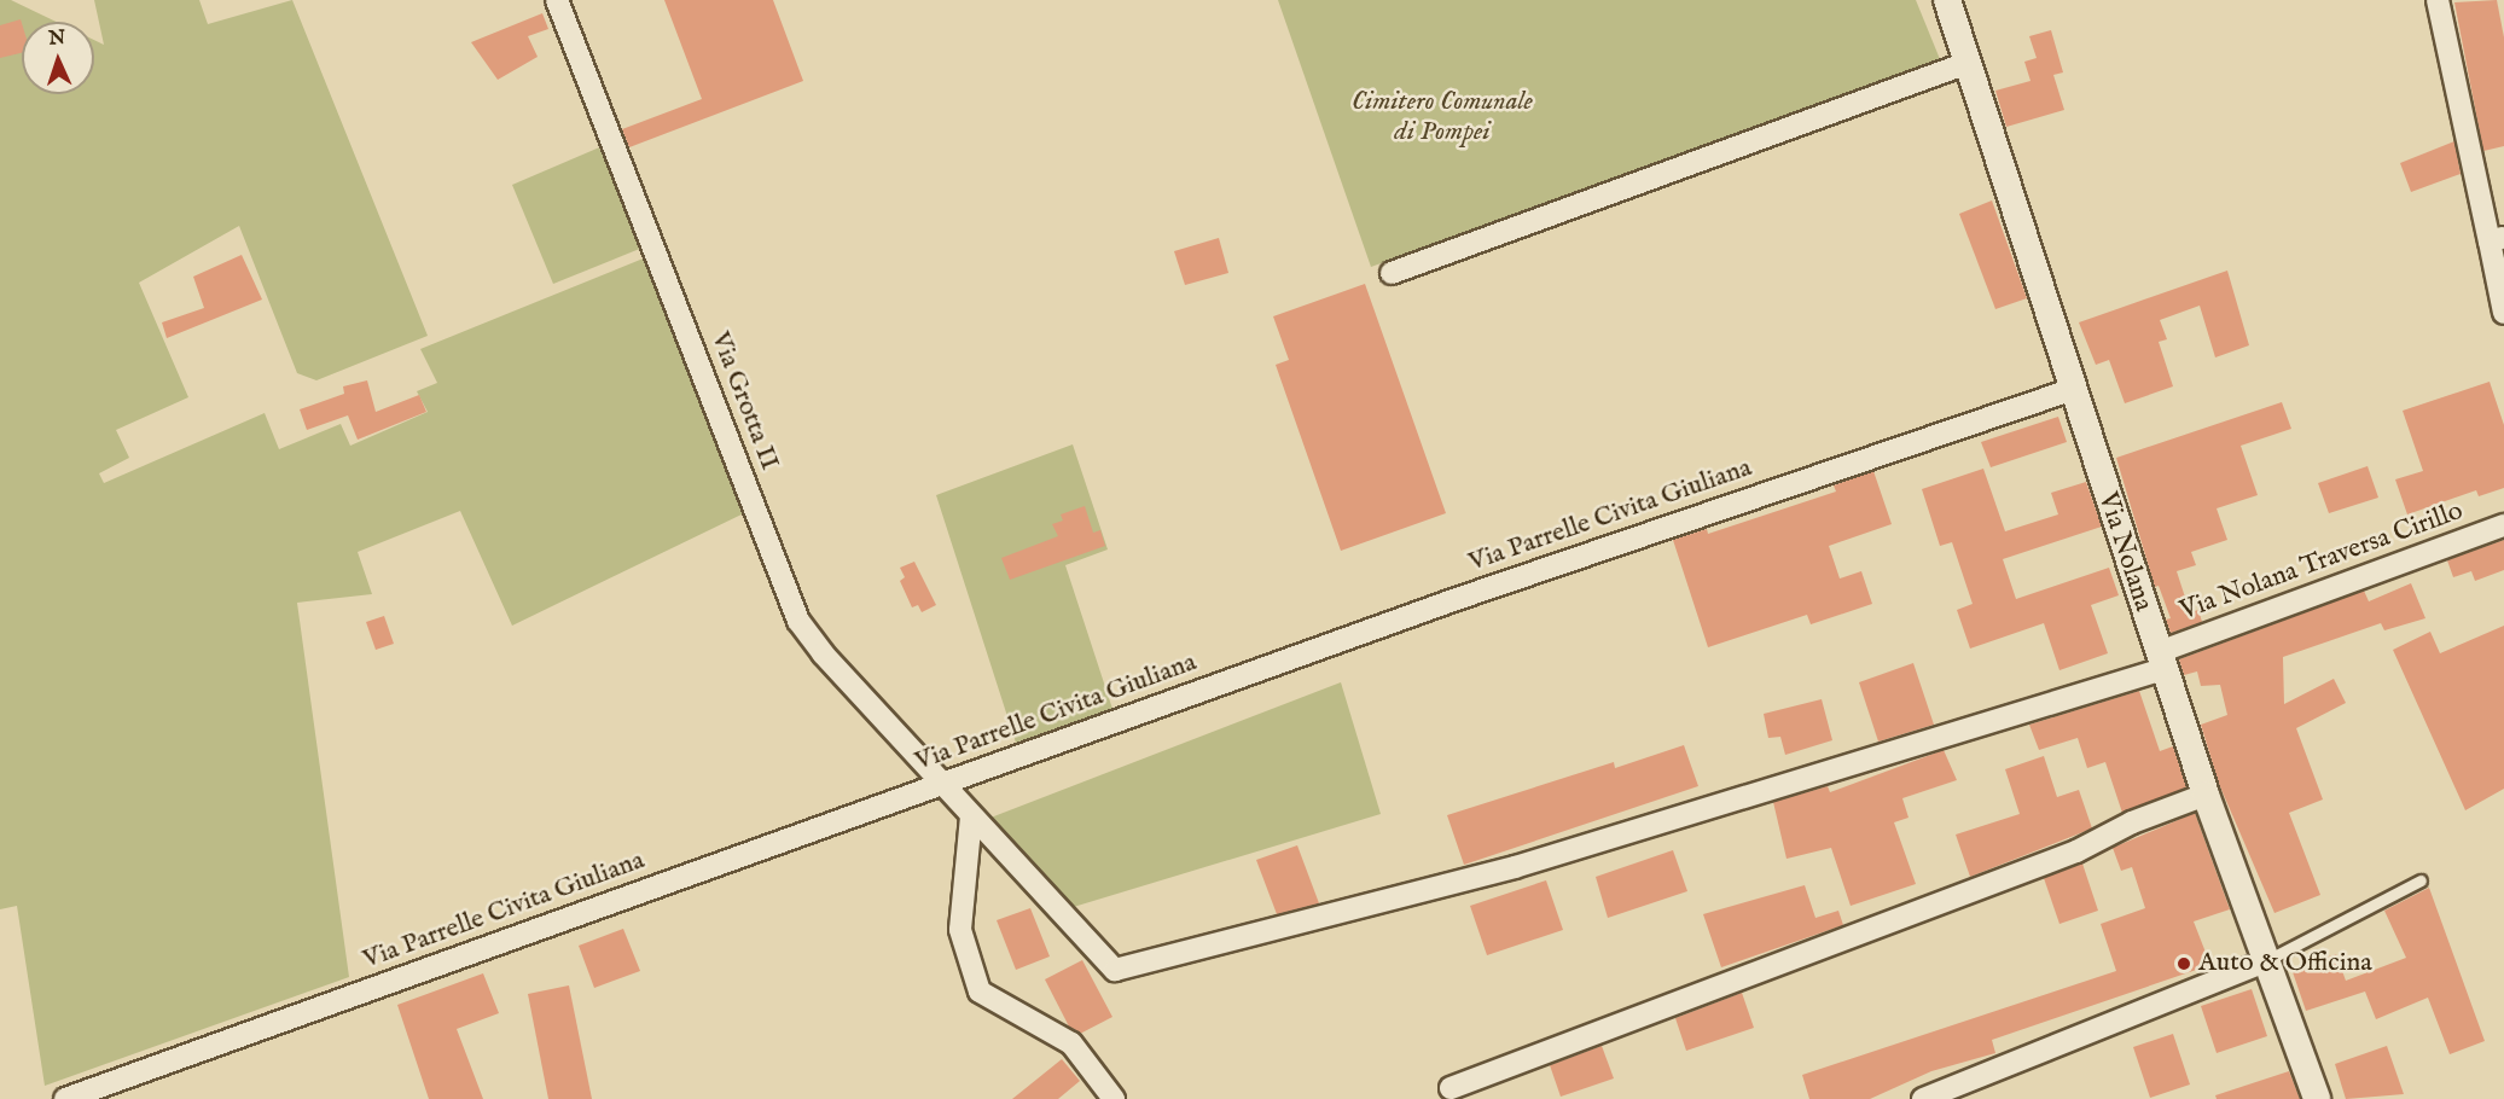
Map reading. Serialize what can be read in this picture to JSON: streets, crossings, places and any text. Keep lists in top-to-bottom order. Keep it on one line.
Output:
{"streets":{"street":["Via Grotta II","Via Parrelle Civita Giuliana","Via Nolana","Via Nolana Traversa Cirillo"]},"crossings":[["Via Grotta II","Via Parrelle Civita Giuliana"],["Via Grotta II","Via Nolana Traversa Cirillo"],["Via Parrelle Civita Giuliana","Via Nolana"],["Via Nolana","Via Nolana Traversa Cirillo"]],"parks":["Cimitero Comunale di Pompei"],"places":["Auto & Officina"],"north":"top"}
